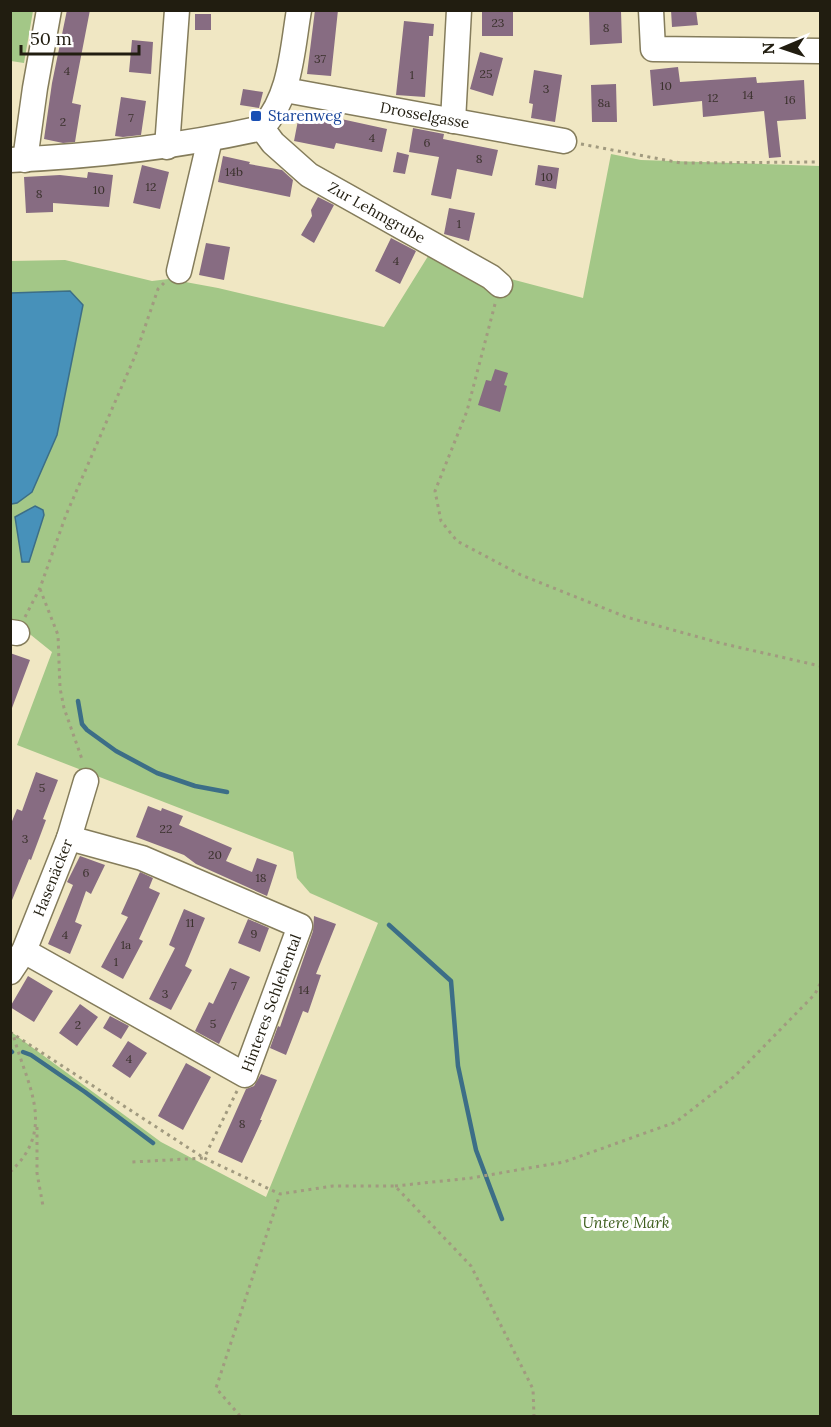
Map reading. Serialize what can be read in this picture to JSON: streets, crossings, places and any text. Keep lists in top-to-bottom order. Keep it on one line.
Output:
{"streets":{"street":["Drosselgasse","Zur Lehmgrube","Hasenäcker","Hinteres Schlehental"]},"crossings":[["Hasenäcker","Hinteres Schlehental"]],"parks":["Untere Mark"],"places":{"transit":["Starenweg"]},"house_numbers":["23","8","37","4","25","1","10","3","14","12","16","8a","7","2","4","6","8","14b","10","12","10","8","1","4","5","22","3","20","6","18","11","9","4","1a","1","7","14","3","5","2","4","8"],"scale_bar":"50 m","north":"left"}
